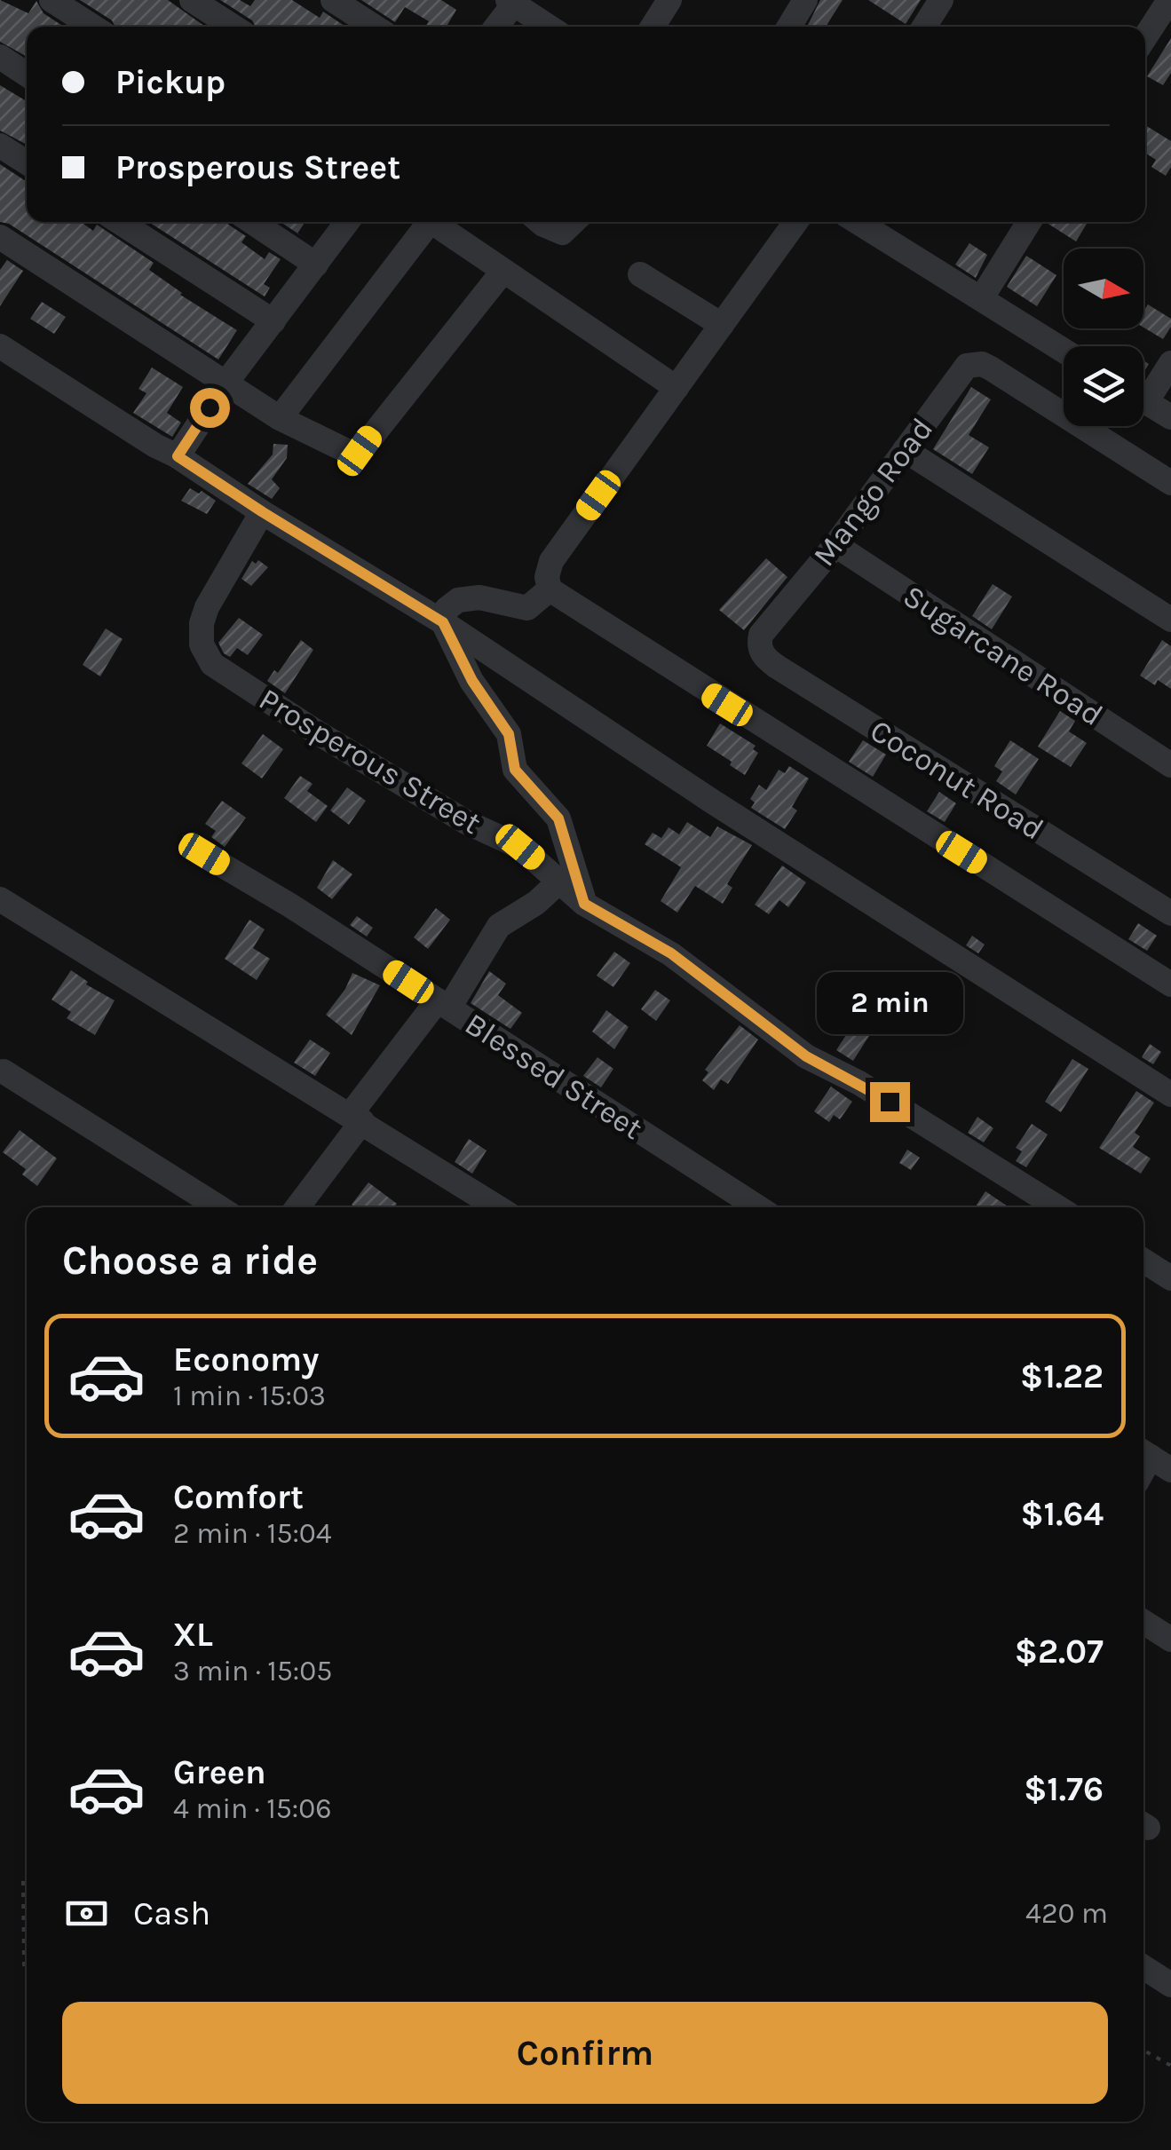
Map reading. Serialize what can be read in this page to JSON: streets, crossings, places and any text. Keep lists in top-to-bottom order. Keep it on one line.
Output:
{"streets":{"street":["Mango Road","Sugarcane Road","Prosperous Street","Coconut Road","Blessed Street"]},"crossings":[["Mango Road","Sugarcane Road"],["Mango Road","Coconut Road"]],"north":"right","page":{"banner":["Pickup","Prosperous Street"],"bubble":"2 min","heading":"Choose a ride","list":[{"name":"Economy","note":"1 min · 15:03","value":"$1.22"},{"name":"Comfort","note":"2 min · 15:04","value":"$1.64"},{"name":"XL","note":"3 min · 15:05","value":"$2.07"},{"name":"Green","note":"4 min · 15:06","value":"$1.76"}],"pay":["Cash","420 m"],"buttons":"Confirm"}}
